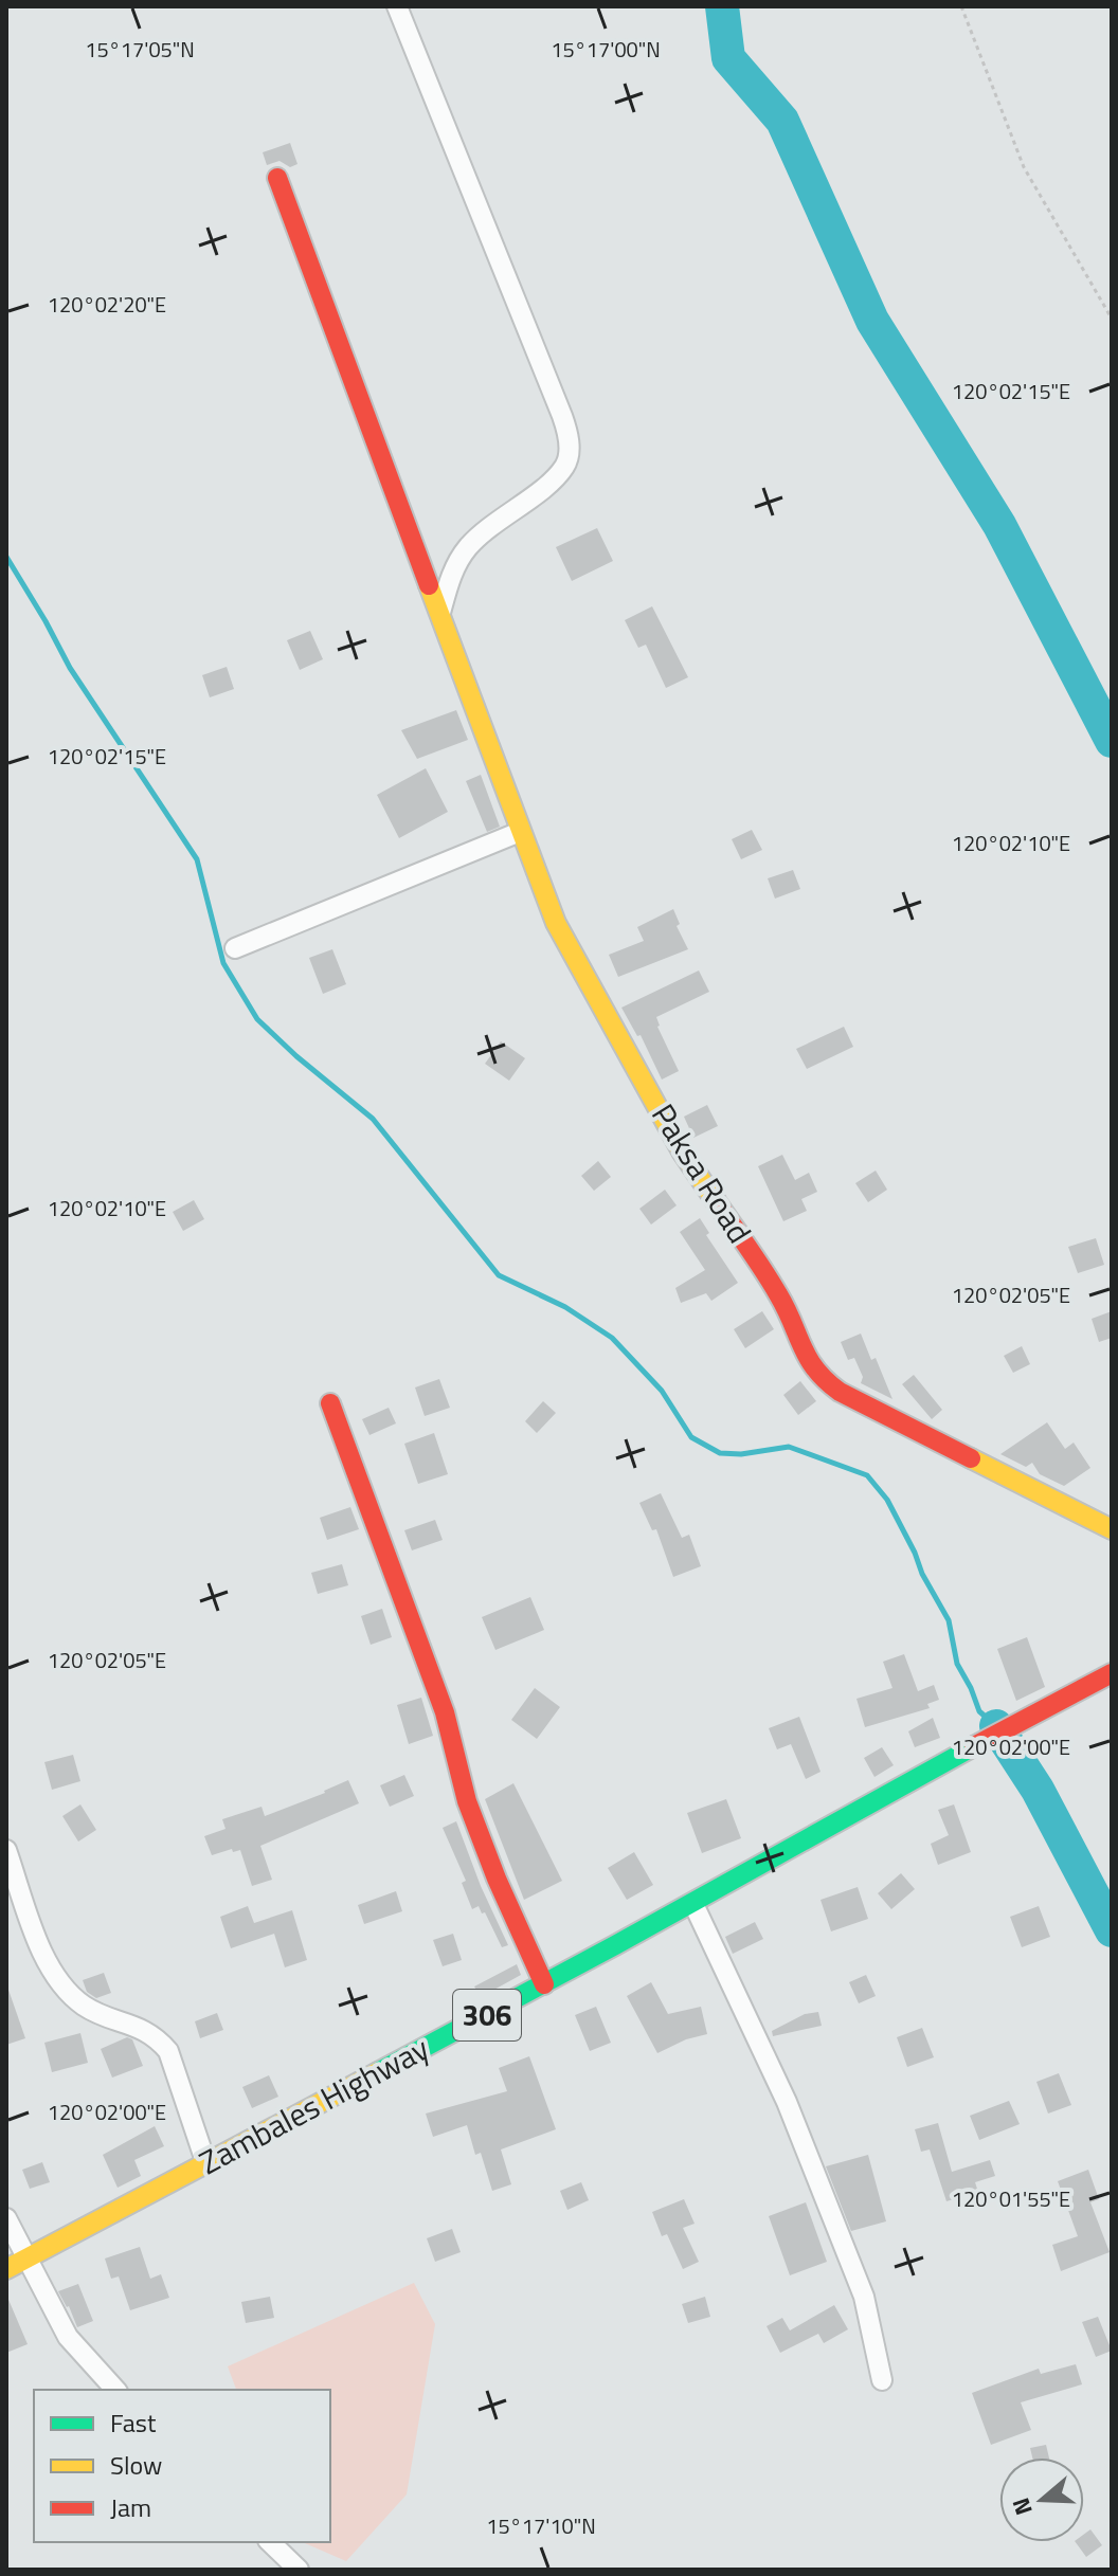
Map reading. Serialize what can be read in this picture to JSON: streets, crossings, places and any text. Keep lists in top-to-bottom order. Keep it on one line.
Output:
{"streets":{"street":["Paksa Road","306","Zambales Highway"]},"legend":["Fast","Slow","Jam"],"north":"left","coordinates":["15°17'05\"N","15°17'00\"N","120°02'20\"E","120°02'15\"E","120°02'10\"E","120°02'05\"E","120°02'00\"E","120°01'55\"E","15°17'10\"N"]}
